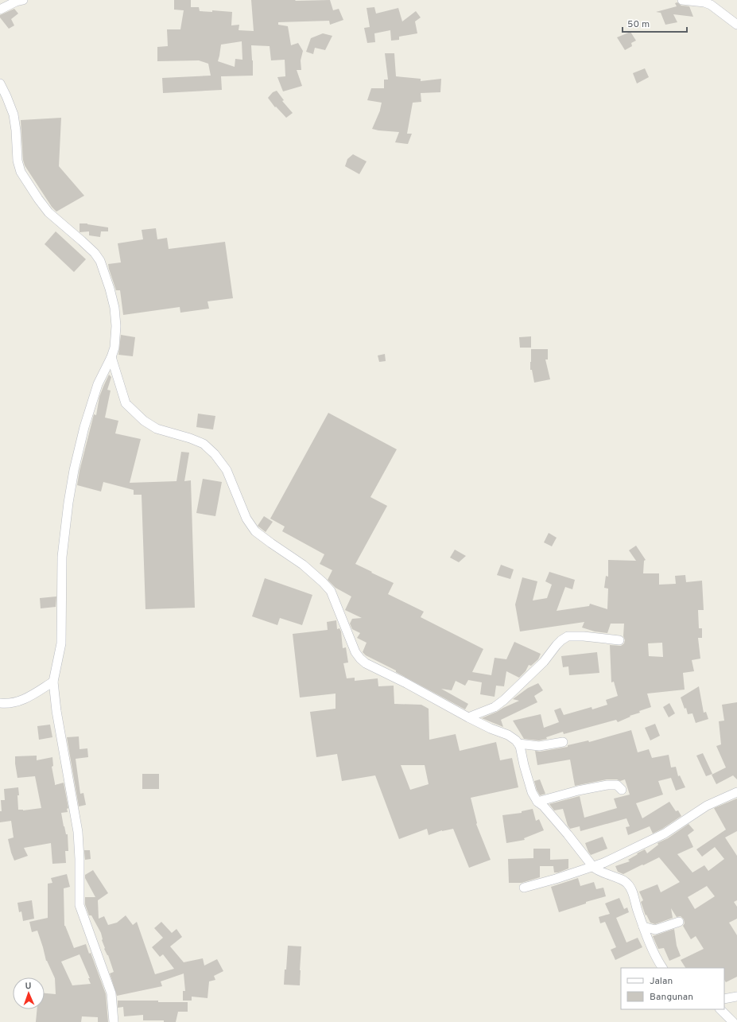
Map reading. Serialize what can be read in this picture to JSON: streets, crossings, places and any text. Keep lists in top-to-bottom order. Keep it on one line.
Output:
{"legend":["Jalan","Bangunan"],"scale_bar":"50 m","north":"top"}
